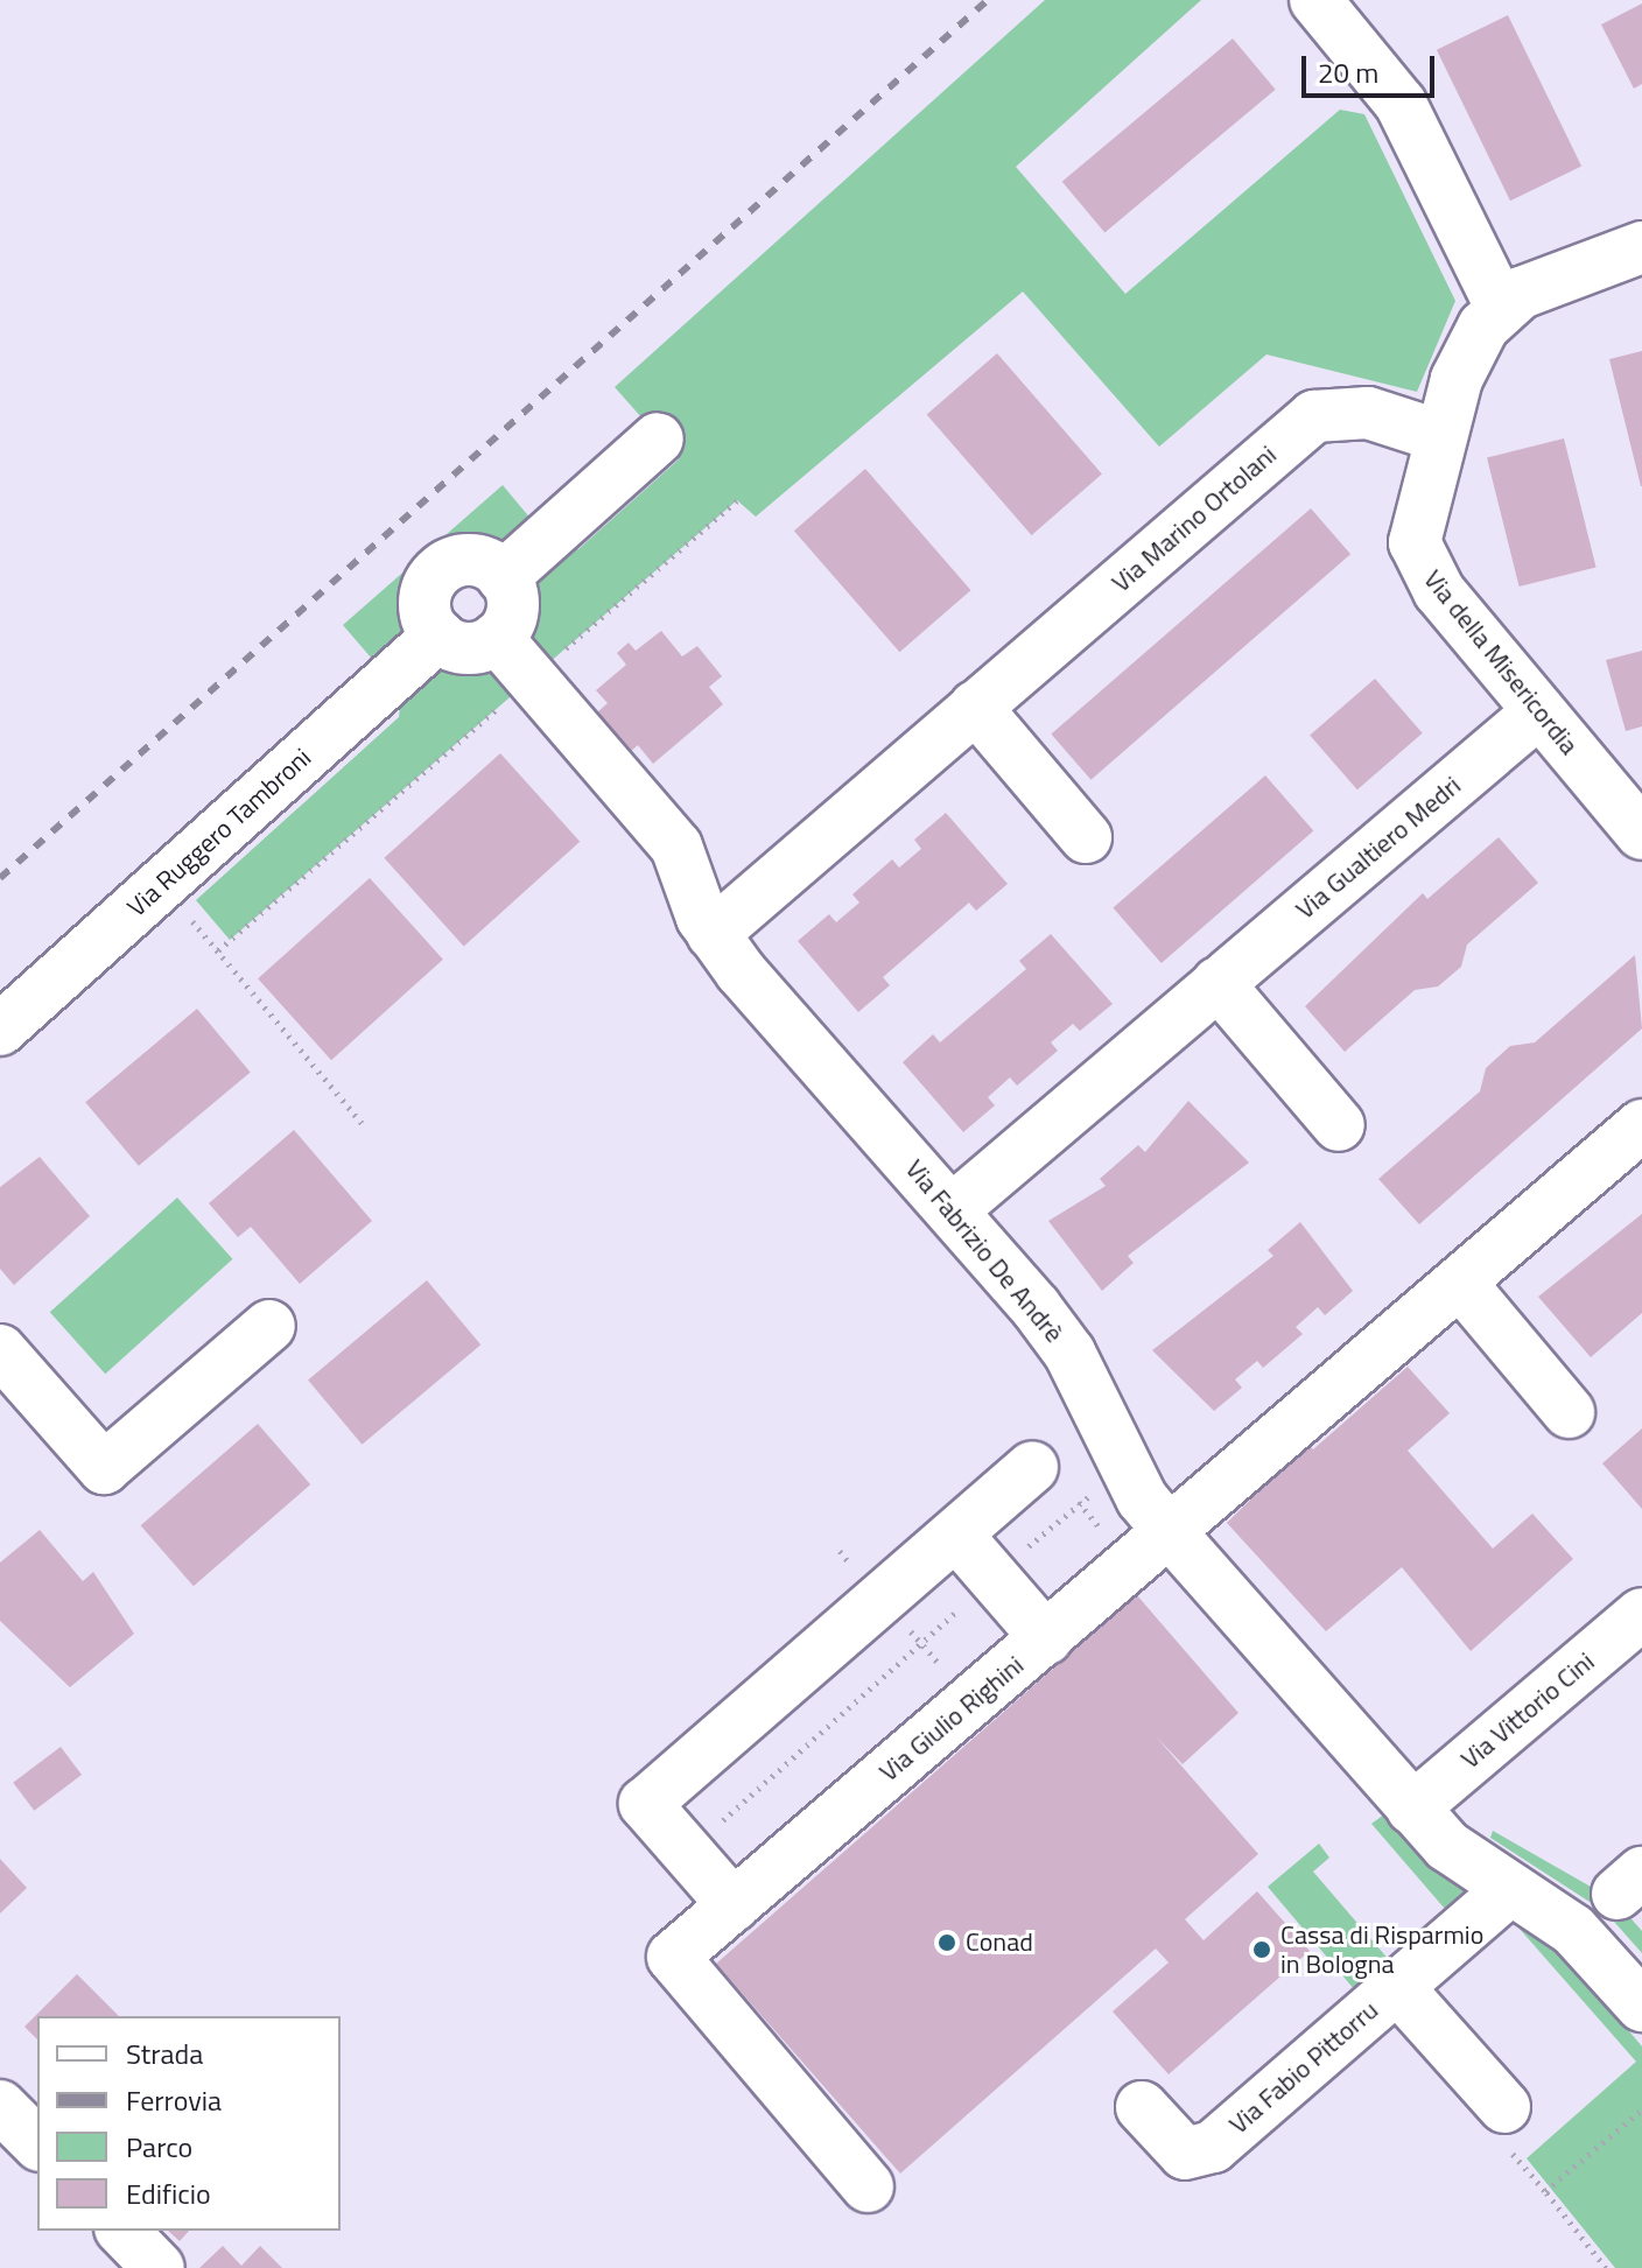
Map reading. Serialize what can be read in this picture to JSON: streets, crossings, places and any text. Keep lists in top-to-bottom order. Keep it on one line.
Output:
{"streets":{"street":["Via Marino Ortolani","Via della Misericordia","Via Ruggero Tambroni","Via Gualtiero Medri","Via Fabrizio De Andrè","Via Vittorio Cini","Via Giulio Righini","Via Fabio Pittorru"]},"crossings":[["Via Marino Ortolani","Via della Misericordia"],["Via Marino Ortolani","Via Fabrizio De Andrè"],["Via della Misericordia","Via Gualtiero Medri"],["Via Ruggero Tambroni","Via Fabrizio De Andrè"],["Via Gualtiero Medri","Via Fabrizio De Andrè"],["Via Fabrizio De Andrè","Via Vittorio Cini"],["Via Fabrizio De Andrè","Via Giulio Righini"],["Via Fabrizio De Andrè","Via Fabio Pittorru"]],"places":["Conad","Cassa di Risparmio in Bologna"],"legend":["Strada","Ferrovia","Parco","Edificio"],"scale_bar":"20 m"}
